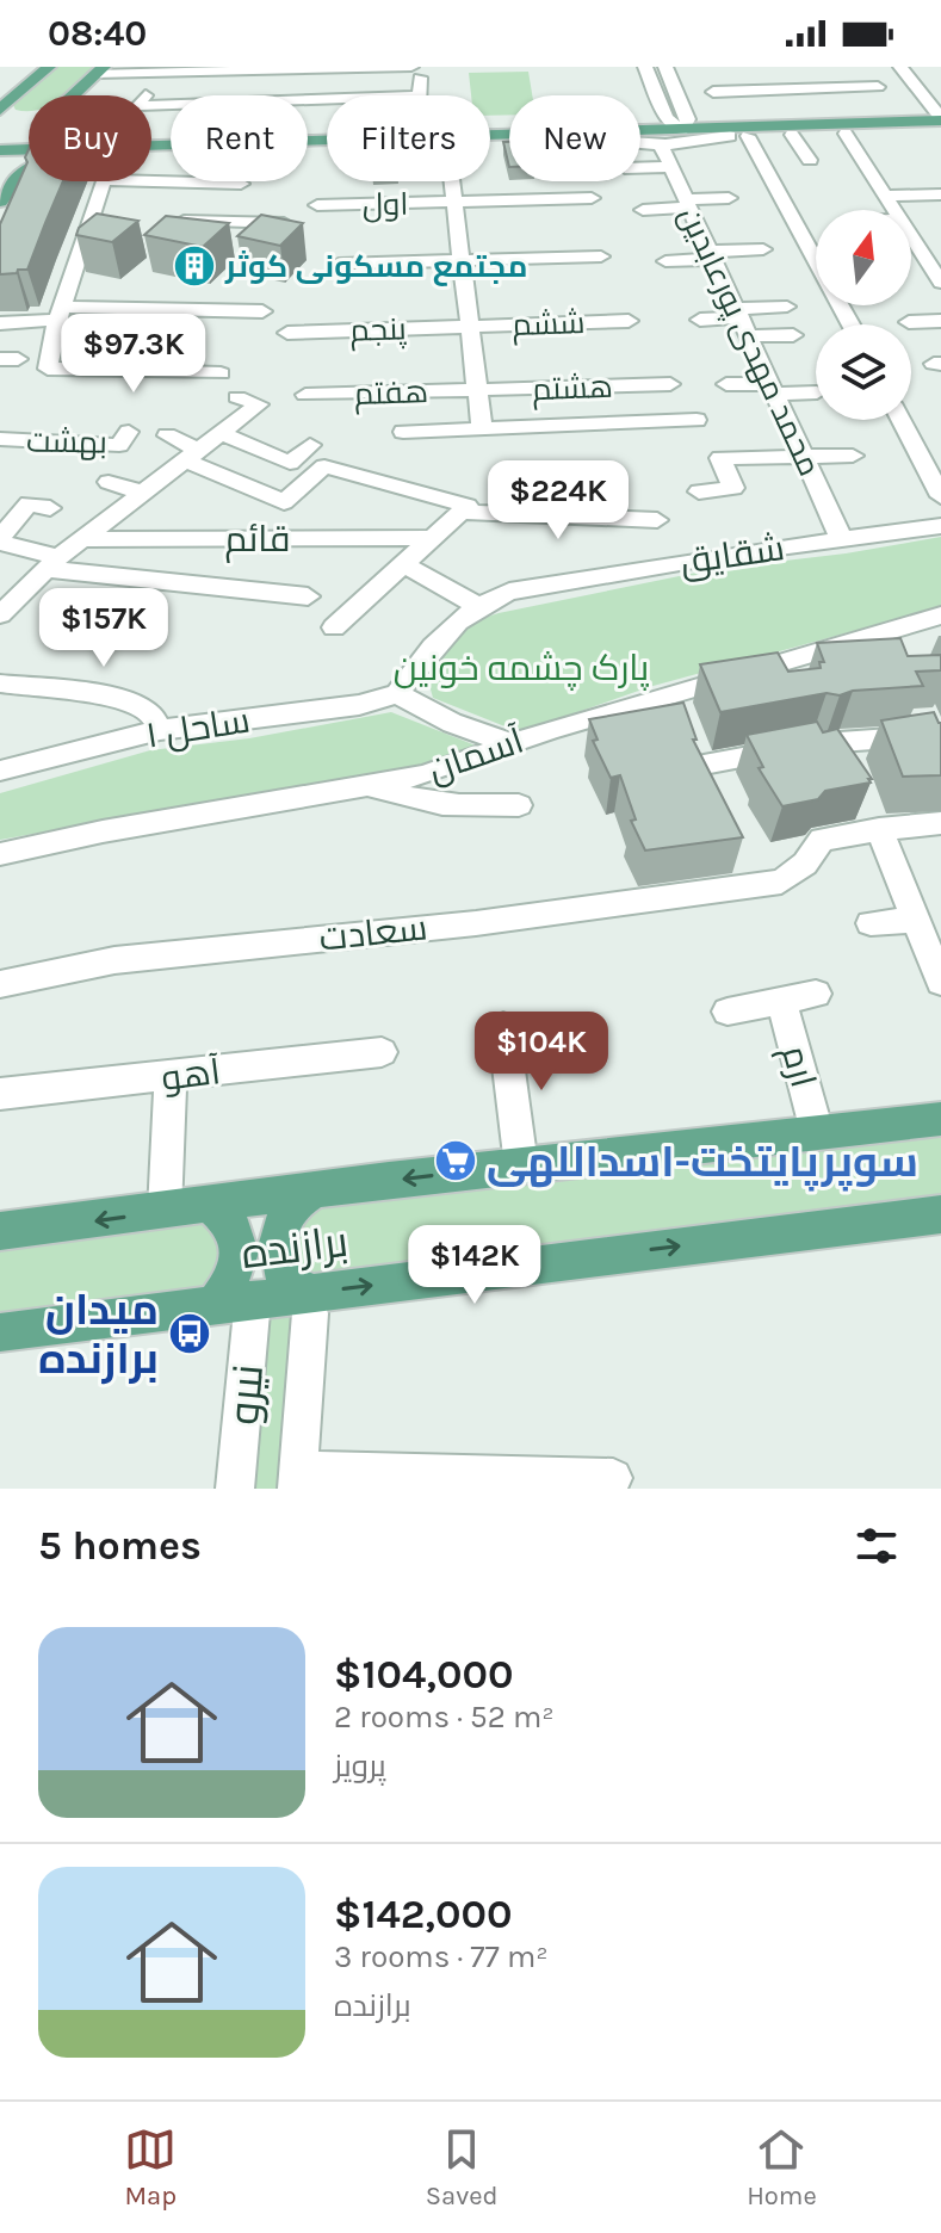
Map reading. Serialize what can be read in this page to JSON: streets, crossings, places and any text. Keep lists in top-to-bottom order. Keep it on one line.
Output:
{"streets":{"main road":["برازنده"],"street":["اول","ششم","پنجم","محمد مهدی پورعابدین","هشتم","هفتم","بهشت","قائم","شقایق","ساحل ۱","آسمان","سعادت","ارم","آهو","نیرو"]},"crossings":[["ششم","پنجم"],["محمد مهدی پورعابدین","شقایق"],["هشتم","هفتم"],["شقایق","ساحل ۱"],["ارم","برازنده"],["برازنده","نیرو"]],"parks":["پارک چشمه خونین"],"places":{"building":["مجتمع مسکونی کوثر"],"supermarket":["سوپرپایتخت-اسداللهی"],"bus stop":["میدان برازنده"]},"north":"top","page":{"status":"08:40","chip":["Buy","Rent","Filters","New"],"price":["$97.3K","$224K","$157K","$104K","$142K"],"heading":"5 homes","list":[{"name":"$104,000","note":"2 rooms · 52 m² · پرویز"},{"name":"$142,000","note":"3 rooms · 77 m² · برازنده"}],"tabs":["Map","Saved","Home"]}}
